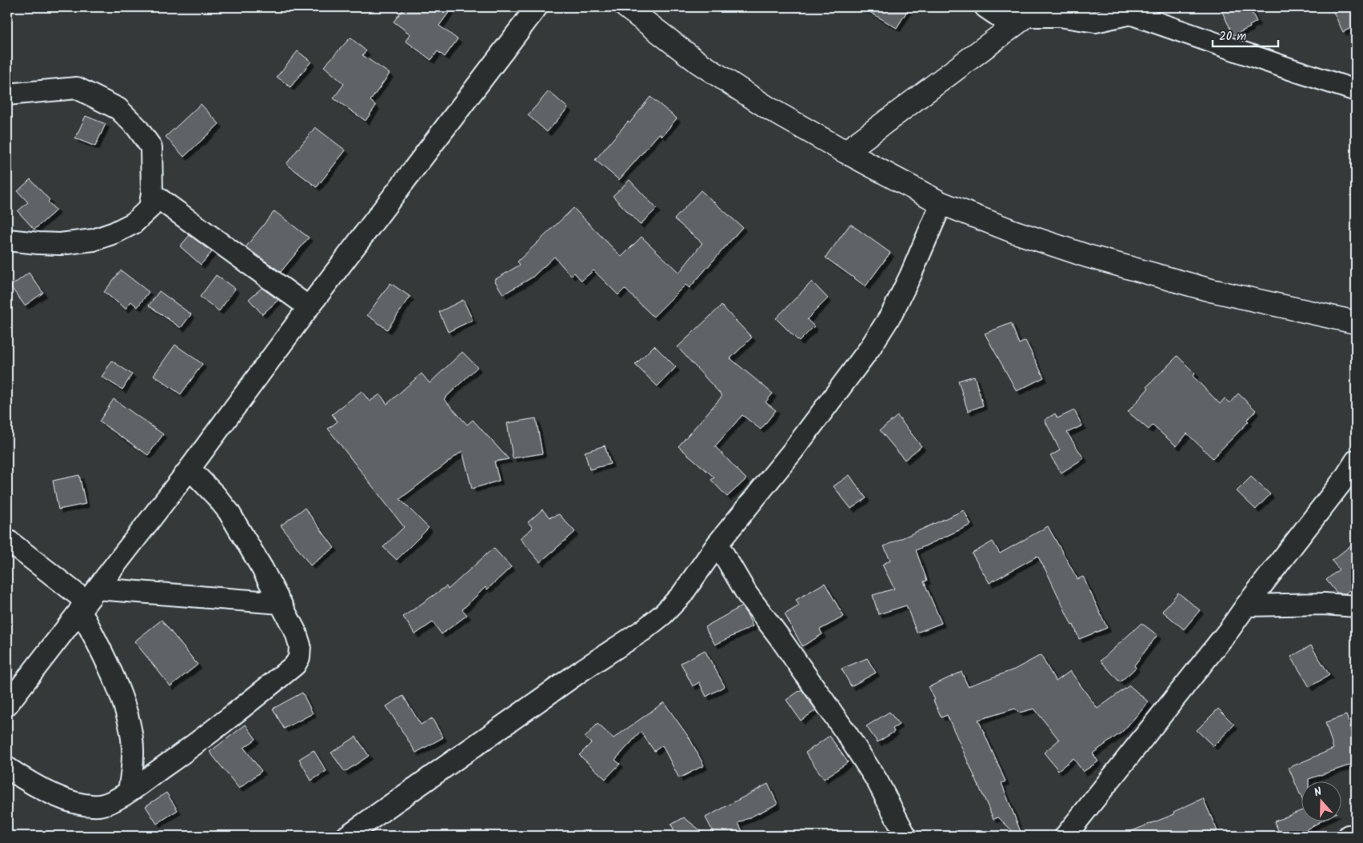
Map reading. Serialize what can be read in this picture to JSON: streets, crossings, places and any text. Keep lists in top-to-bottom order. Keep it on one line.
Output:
{"scale_bar":"20 m","north":"top"}
